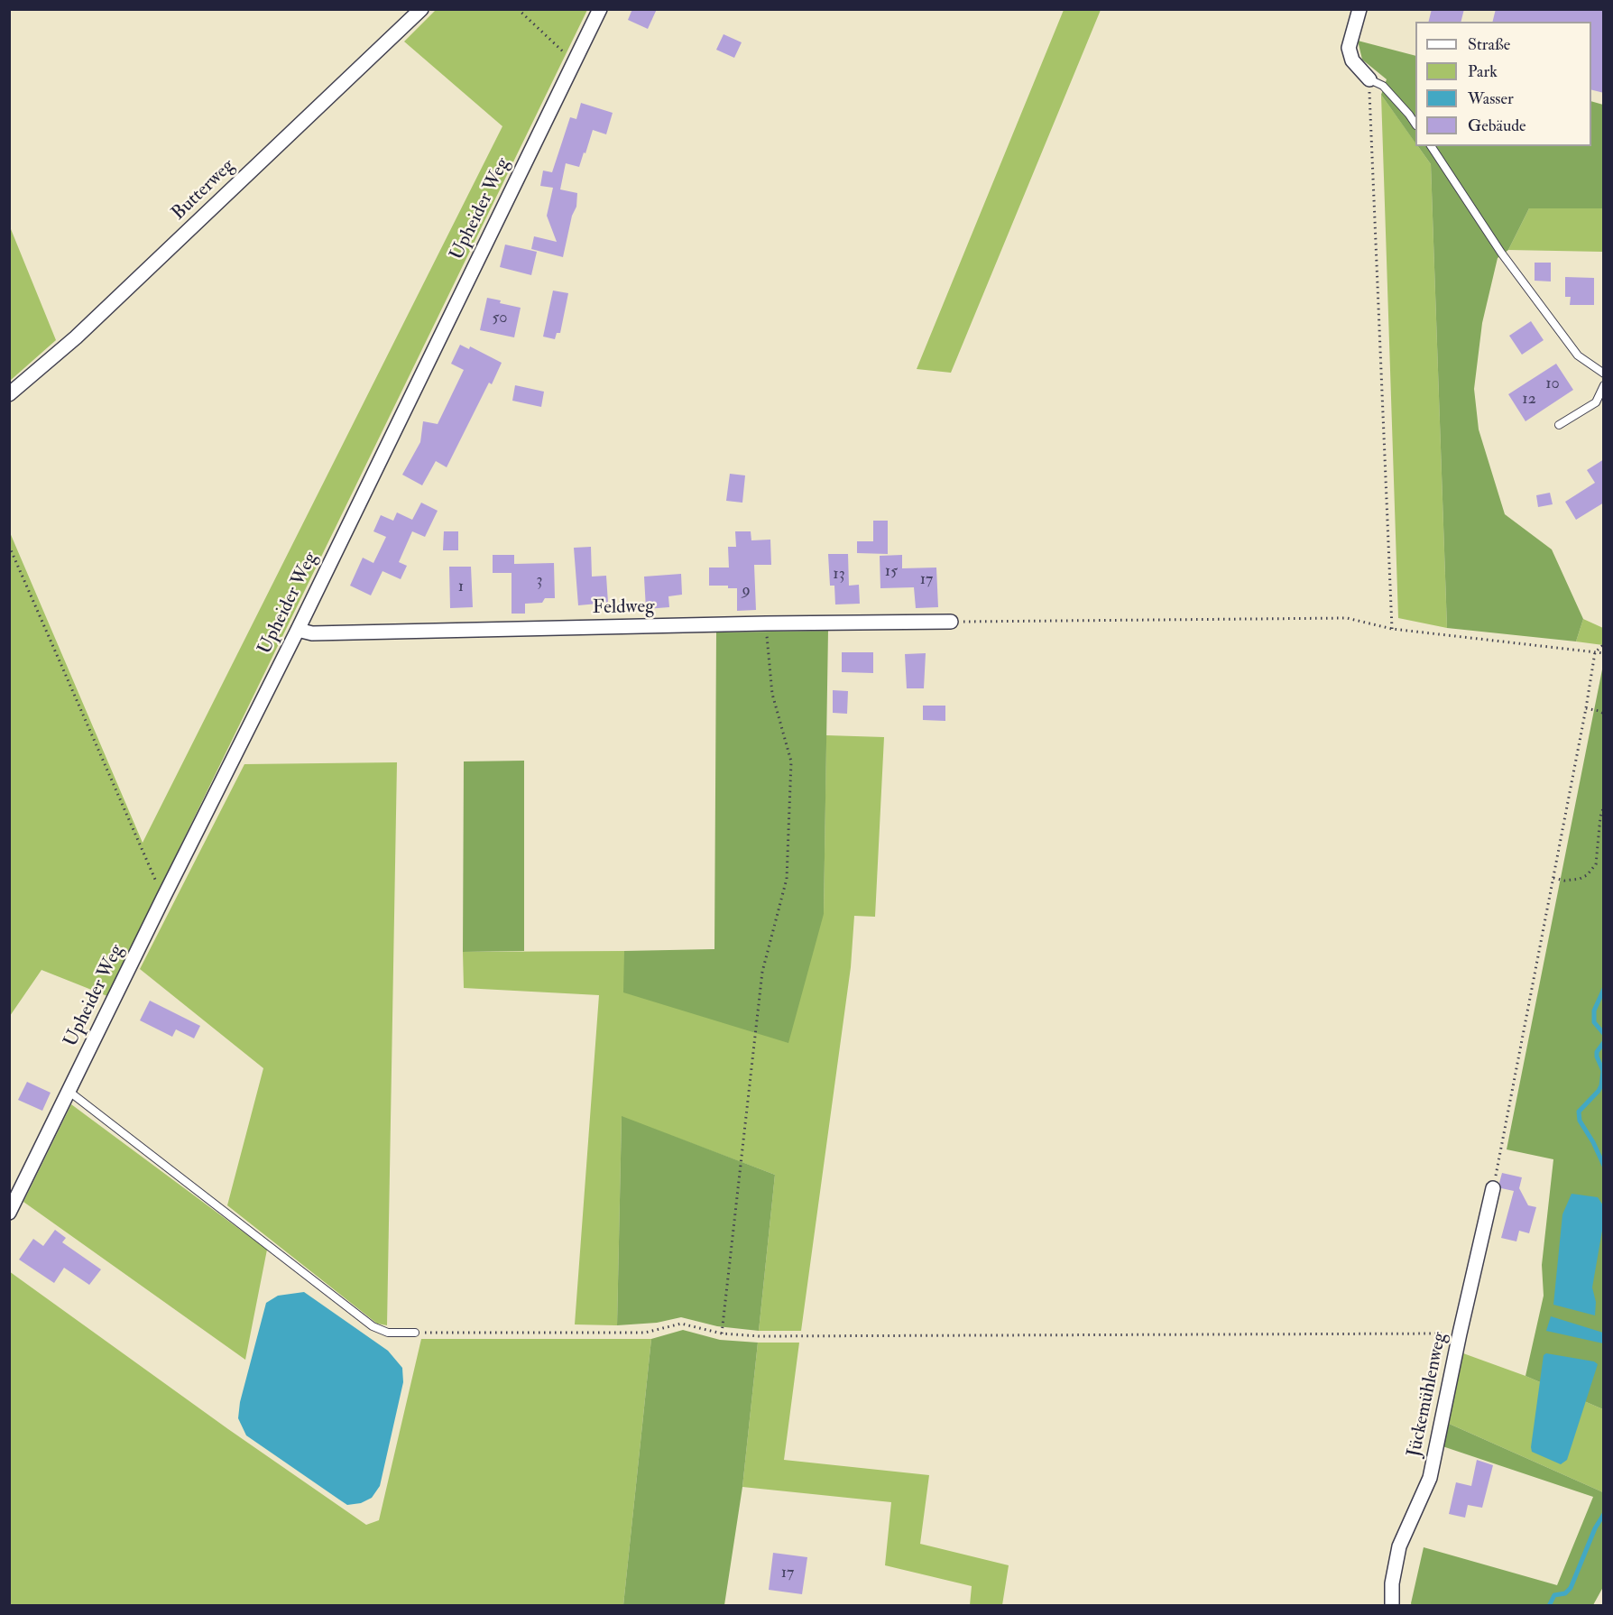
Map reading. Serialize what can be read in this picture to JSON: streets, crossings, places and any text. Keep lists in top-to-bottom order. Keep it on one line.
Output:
{"streets":{"street":["Butterweg","Upheider Weg","Feldweg","Jückemühlenweg"]},"crossings":[["Upheider Weg","Feldweg"]],"house_numbers":["50","10","12","15","13","17","3","1","9","17"],"legend":["Straße","Park","Wasser","Gebäude"]}
